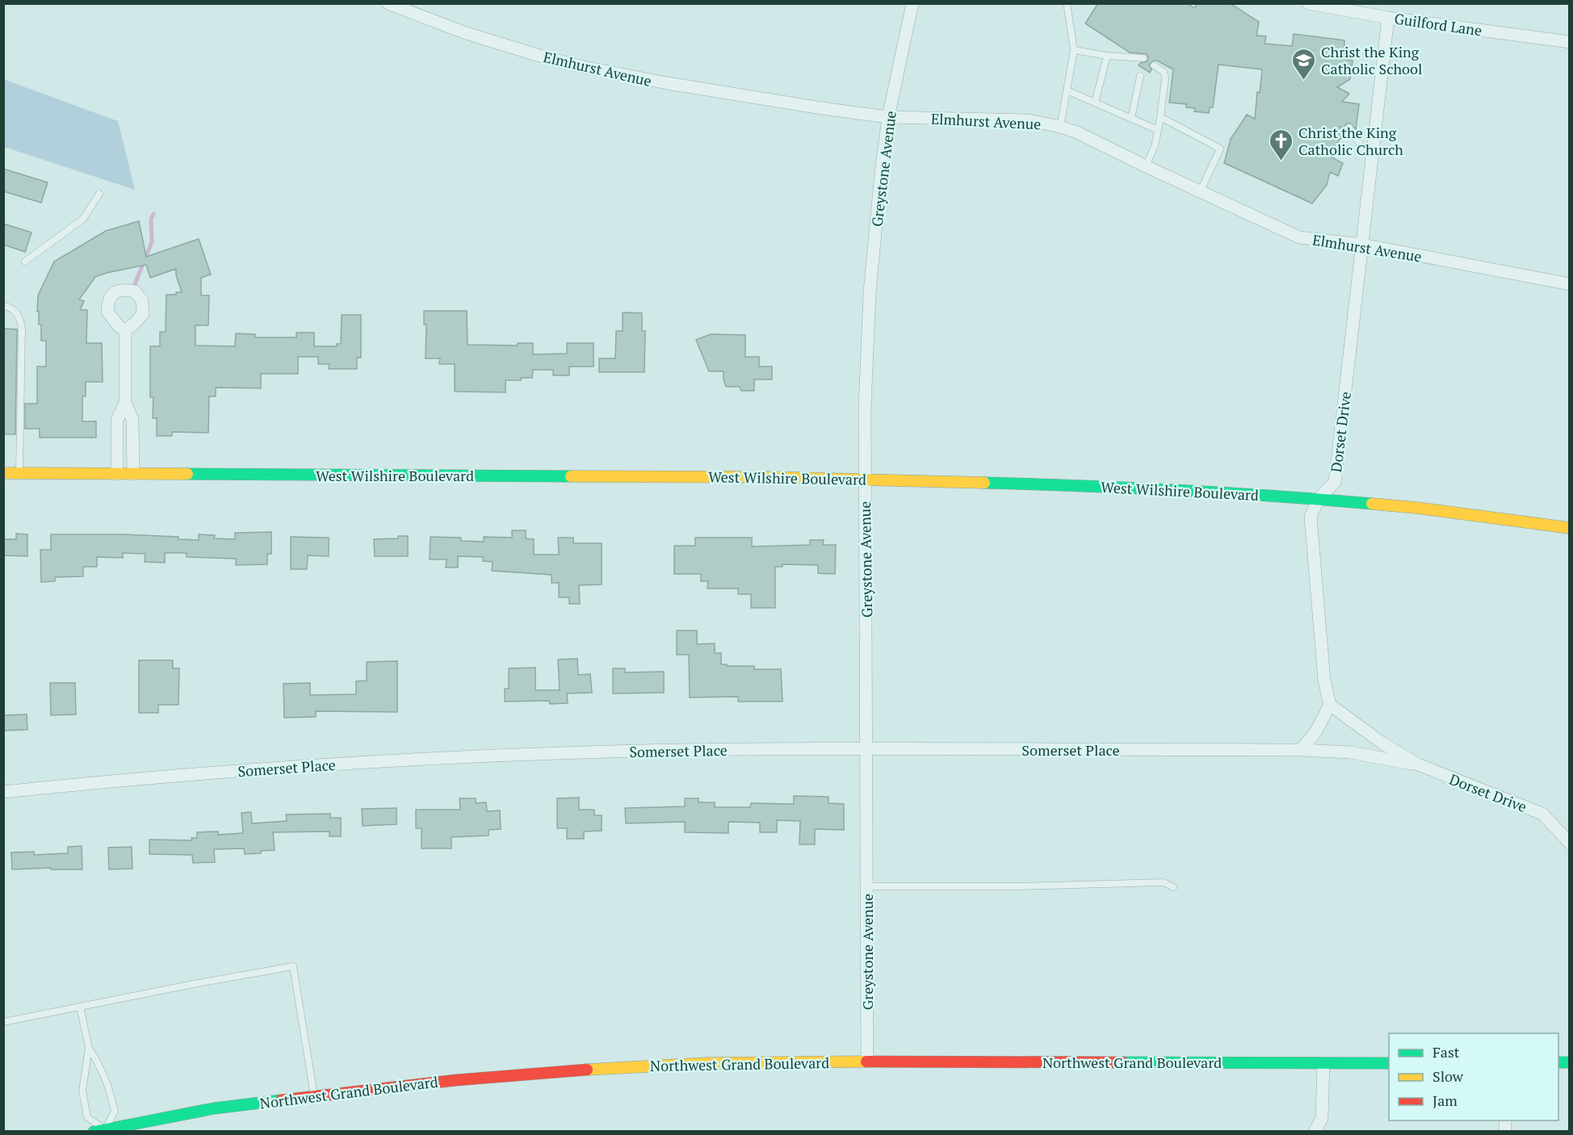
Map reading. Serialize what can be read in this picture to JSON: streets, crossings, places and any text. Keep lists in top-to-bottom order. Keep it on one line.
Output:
{"streets":{"street":["Guilford Lane","Elmhurst Avenue","Greystone Avenue","Dorset Drive","West Wilshire Boulevard","Somerset Place","Northwest Grand Boulevard"]},"crossings":[["Guilford Lane","Dorset Drive"],["Elmhurst Avenue","Greystone Avenue"],["Elmhurst Avenue","Dorset Drive"],["Greystone Avenue","West Wilshire Boulevard"],["Greystone Avenue","Somerset Place"],["Greystone Avenue","Northwest Grand Boulevard"],["Dorset Drive","West Wilshire Boulevard"],["Dorset Drive","Somerset Place"]],"places":{"school or university":["Christ the King Catholic School"],"church":["Christ the King Catholic Church"]},"legend":["Fast","Slow","Jam"]}
